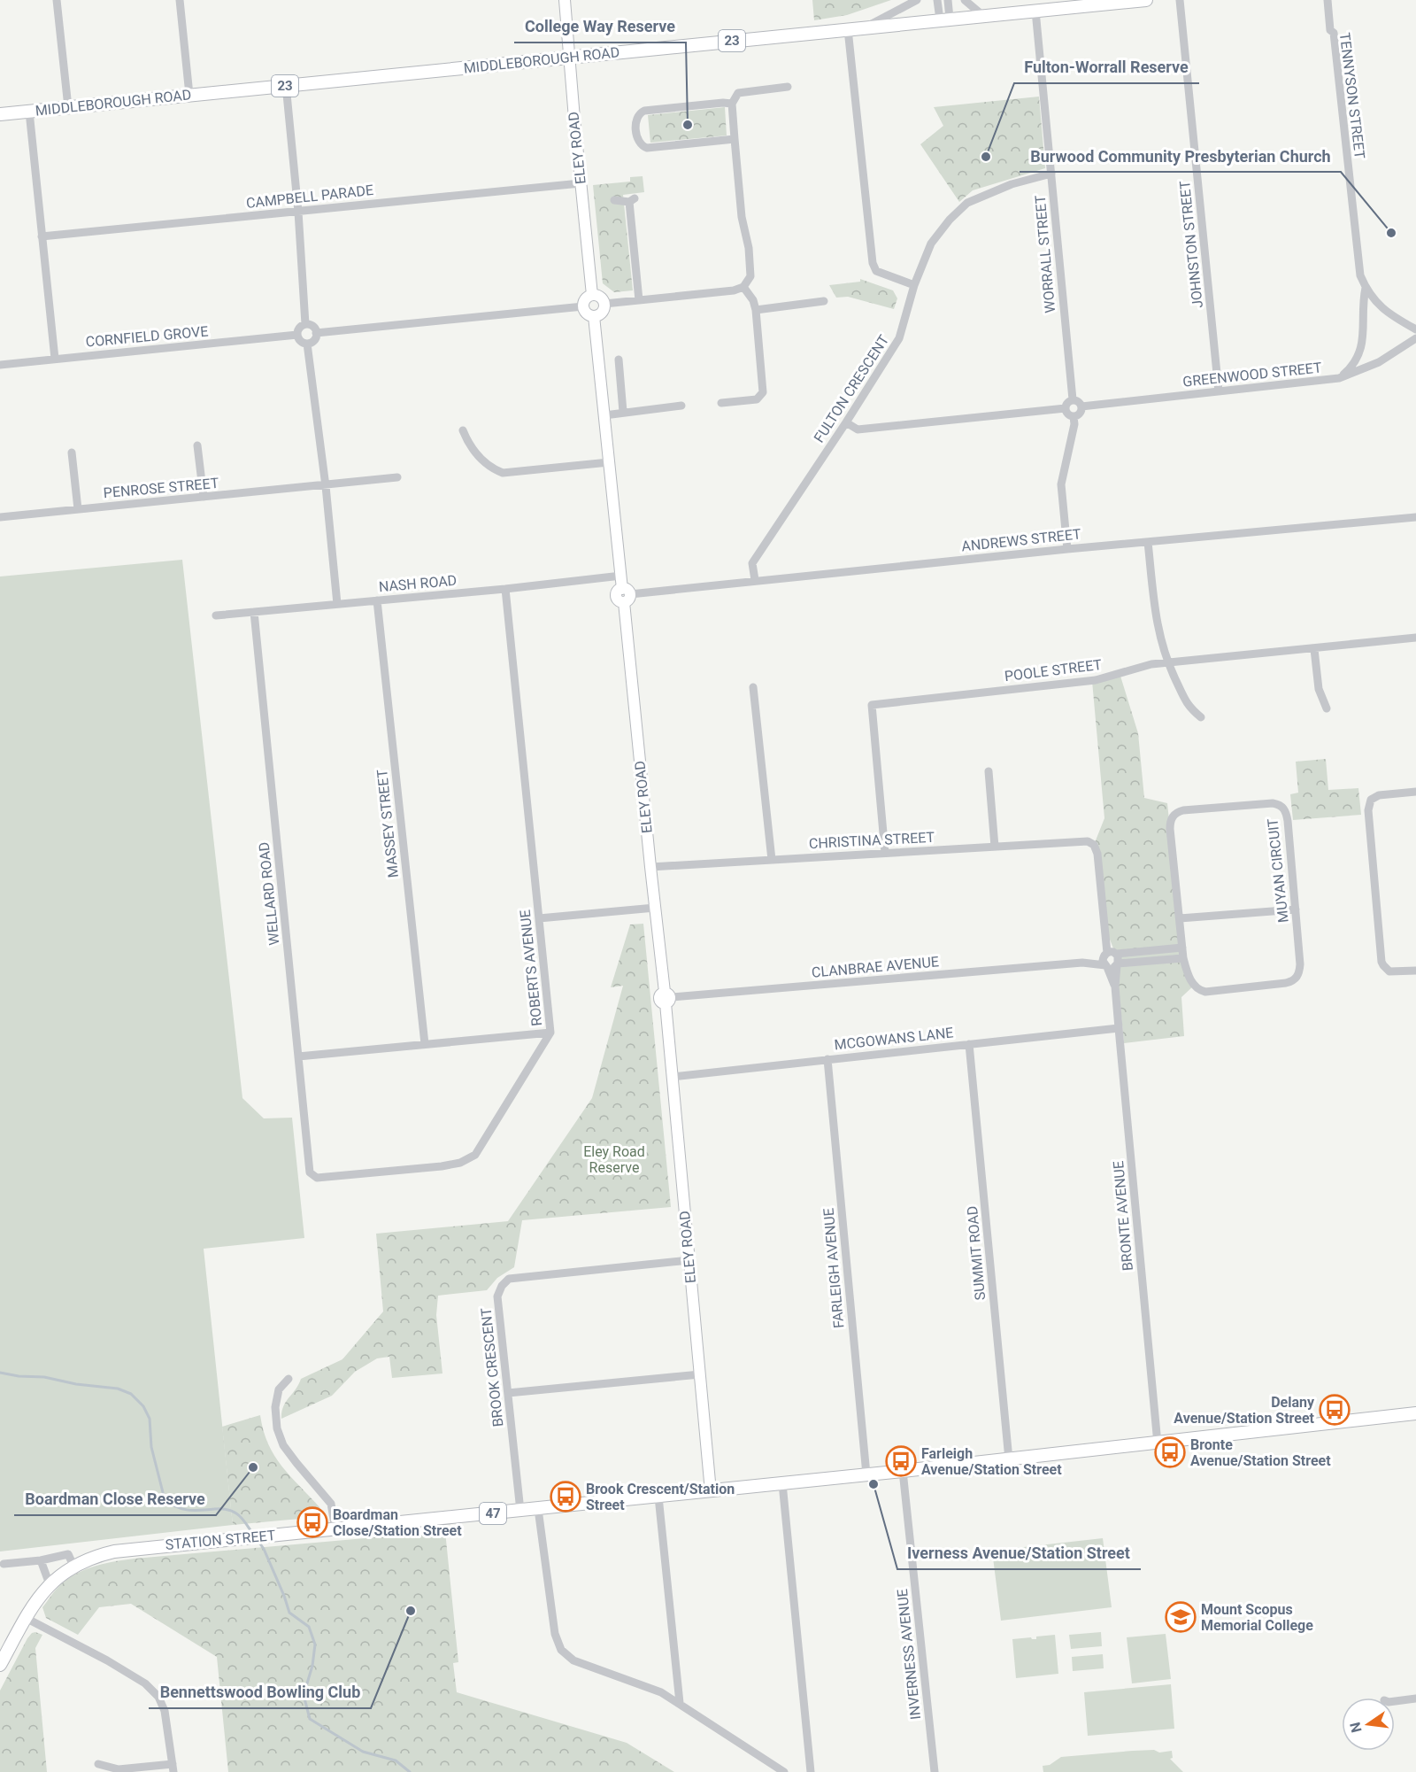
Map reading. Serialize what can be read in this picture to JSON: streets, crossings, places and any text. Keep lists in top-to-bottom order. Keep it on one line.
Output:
{"streets":{"main road":["23","MIDDLEBOROUGH ROAD","ELEY ROAD","47","STATION STREET"],"street":["TENNYSON STREET","CAMPBELL PARADE","JOHNSTON STREET","WORRALL STREET","CORNFIELD GROVE","GREENWOOD STREET","FULTON CRESCENT","PENROSE STREET","ANDREWS STREET","NASH ROAD","POOLE STREET","MASSEY STREET","CHRISTINA STREET","MUYAN CIRCUIT","WELLARD ROAD","CLANBRAE AVENUE","ROBERTS AVENUE","MCGOWANS LANE","BRONTE AVENUE","SUMMIT ROAD","FARLEIGH AVENUE","BROOK CRESCENT","INVERNESS AVENUE"]},"crossings":[["MIDDLEBOROUGH ROAD","ELEY ROAD"],["MIDDLEBOROUGH ROAD","WORRALL STREET"],["TENNYSON STREET","GREENWOOD STREET"],["ELEY ROAD","CAMPBELL PARADE"],["ELEY ROAD","ANDREWS STREET"],["ELEY ROAD","NASH ROAD"],["ELEY ROAD","CHRISTINA STREET"],["ELEY ROAD","CLANBRAE AVENUE"],["ELEY ROAD","MCGOWANS LANE"],["ELEY ROAD","BROOK CRESCENT"],["ELEY ROAD","STATION STREET"],["JOHNSTON STREET","GREENWOOD STREET"],["WORRALL STREET","GREENWOOD STREET"],["WORRALL STREET","FULTON CRESCENT"],["FULTON CRESCENT","ANDREWS STREET"],["NASH ROAD","MASSEY STREET"],["NASH ROAD","WELLARD ROAD"],["NASH ROAD","ROBERTS AVENUE"],["POOLE STREET","CHRISTINA STREET"],["CHRISTINA STREET","CLANBRAE AVENUE"],["CHRISTINA STREET","BRONTE AVENUE"],["WELLARD ROAD","ROBERTS AVENUE"],["CLANBRAE AVENUE","BRONTE AVENUE"],["MCGOWANS LANE","BRONTE AVENUE"],["MCGOWANS LANE","SUMMIT ROAD"],["MCGOWANS LANE","FARLEIGH AVENUE"],["BRONTE AVENUE","STATION STREET"],["SUMMIT ROAD","STATION STREET"],["FARLEIGH AVENUE","STATION STREET"],["BROOK CRESCENT","STATION STREET"],["STATION STREET","INVERNESS AVENUE"]],"parks":["Eley Road Reserve"],"places":{"other":["College Way Reserve","Fulton-Worrall Reserve","Burwood Community Presbyterian Church","Boardman Close Reserve","Iverness Avenue/Station Street","Bennettswood Bowling Club"],"bus stop":["Delany Avenue/Station Street","Bronte Avenue/Station Street","Farleigh Avenue/Station Street","Brook Crescent/Station Street","Boardman Close/Station Street"],"school or university":["Mount Scopus Memorial College"]},"north":"left"}
